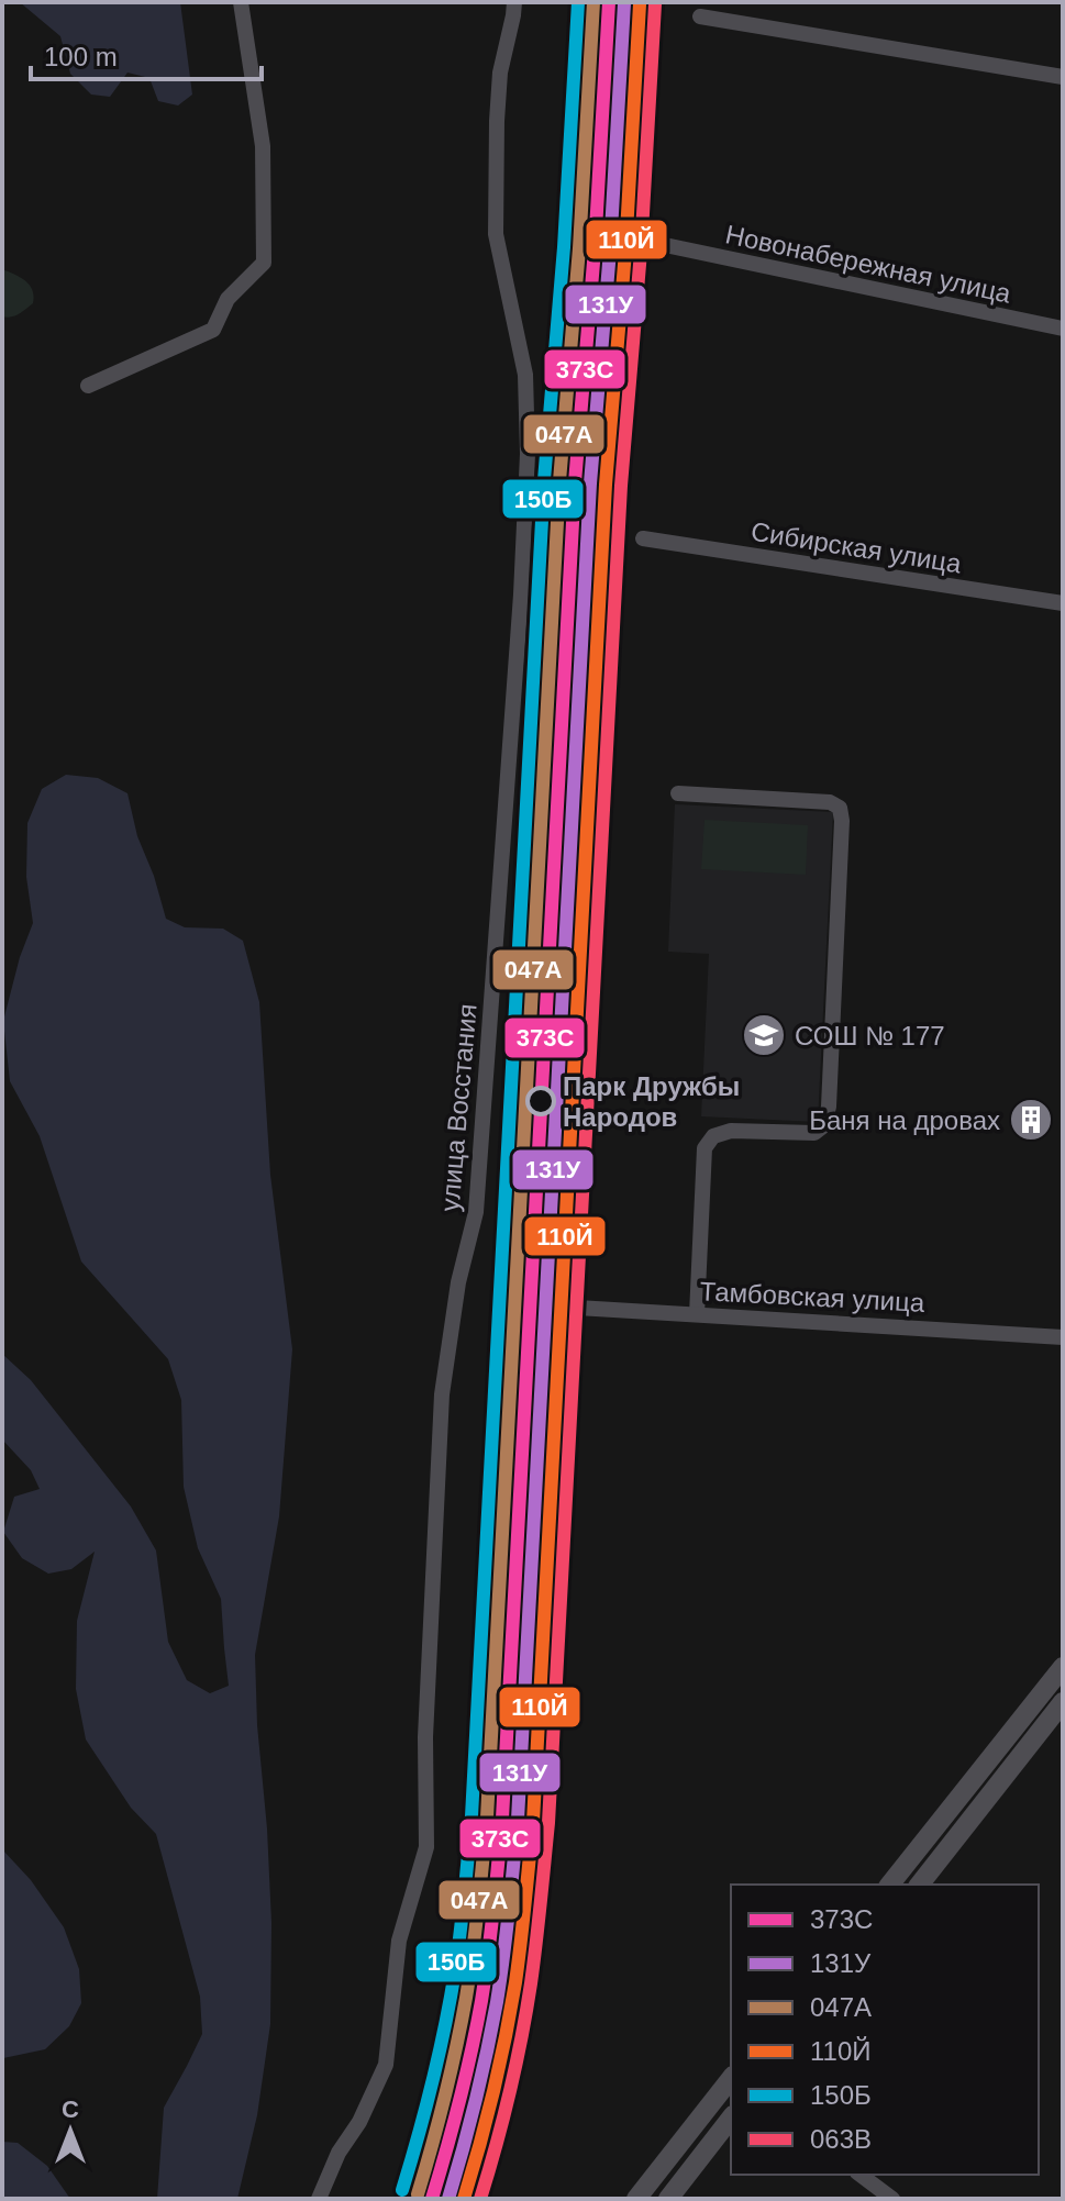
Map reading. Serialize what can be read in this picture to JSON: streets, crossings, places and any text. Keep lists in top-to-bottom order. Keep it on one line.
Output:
{"streets":{"street":["Новонабережная улица","Сибирская улица","улица Восстания","Тамбовская улица"]},"places":{"school or university":["СОШ № 177"],"other":["Парк Дружбы Народов"],"building":["Баня на дровах"]},"lines":["transit line 373C","transit line 047А","transit line 150Б","transit line 131У","transit line 110Й","transit line 063В"],"legend":["373C","131У","047А","110Й","150Б","063В"],"scale_bar":"100 m","north":"top"}
